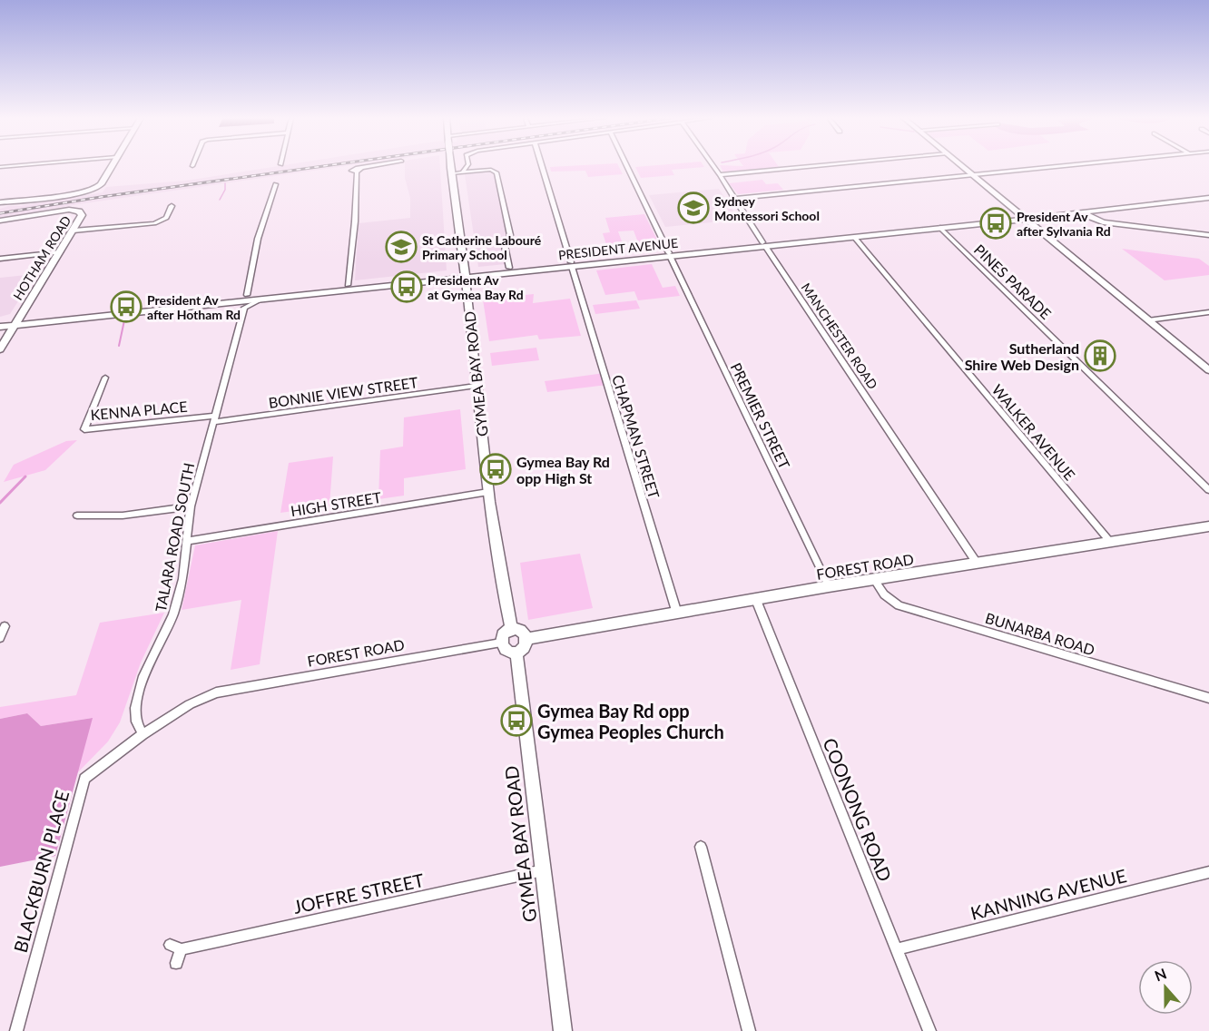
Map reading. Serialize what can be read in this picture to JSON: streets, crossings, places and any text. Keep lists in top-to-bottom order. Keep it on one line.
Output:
{"streets":{"street":["PRESIDENT AVENUE","HOTHAM ROAD","PINES PARADE","MANCHESTER ROAD","GYMEA BAY ROAD","BONNIE VIEW STREET","KENNA PLACE","PREMIER STREET","WALKER AVENUE","CHAPMAN STREET","HIGH STREET","TALARA ROAD SOUTH","FOREST ROAD","BUNARBA ROAD","COONONG ROAD","BLACKBURN PLACE","JOFFRE STREET","KANNING AVENUE"]},"crossings":[["PRESIDENT AVENUE","HOTHAM ROAD"],["PRESIDENT AVENUE","PINES PARADE"],["PRESIDENT AVENUE","MANCHESTER ROAD"],["PRESIDENT AVENUE","GYMEA BAY ROAD"],["PRESIDENT AVENUE","PREMIER STREET"],["PRESIDENT AVENUE","WALKER AVENUE"],["PRESIDENT AVENUE","CHAPMAN STREET"],["MANCHESTER ROAD","FOREST ROAD"],["GYMEA BAY ROAD","BONNIE VIEW STREET"],["GYMEA BAY ROAD","HIGH STREET"],["GYMEA BAY ROAD","FOREST ROAD"],["GYMEA BAY ROAD","JOFFRE STREET"],["BONNIE VIEW STREET","KENNA PLACE"],["BONNIE VIEW STREET","TALARA ROAD SOUTH"],["KENNA PLACE","TALARA ROAD SOUTH"],["PREMIER STREET","FOREST ROAD"],["WALKER AVENUE","FOREST ROAD"],["CHAPMAN STREET","FOREST ROAD"],["HIGH STREET","TALARA ROAD SOUTH"],["TALARA ROAD SOUTH","BLACKBURN PLACE"],["FOREST ROAD","BUNARBA ROAD"],["FOREST ROAD","COONONG ROAD"],["FOREST ROAD","BLACKBURN PLACE"],["COONONG ROAD","KANNING AVENUE"]],"places":{"school or university":["Sydney Montessori School","St Catherine Labouré Primary School"],"bus stop":["President Av after Sylvania Rd","President Av at Gymea Bay Rd","President Av after Hotham Rd","Gymea Bay Rd opp High St","Gymea Bay Rd opp Gymea Peoples Church"],"building":["Sutherland Shire Web Design"]},"north":"top"}
